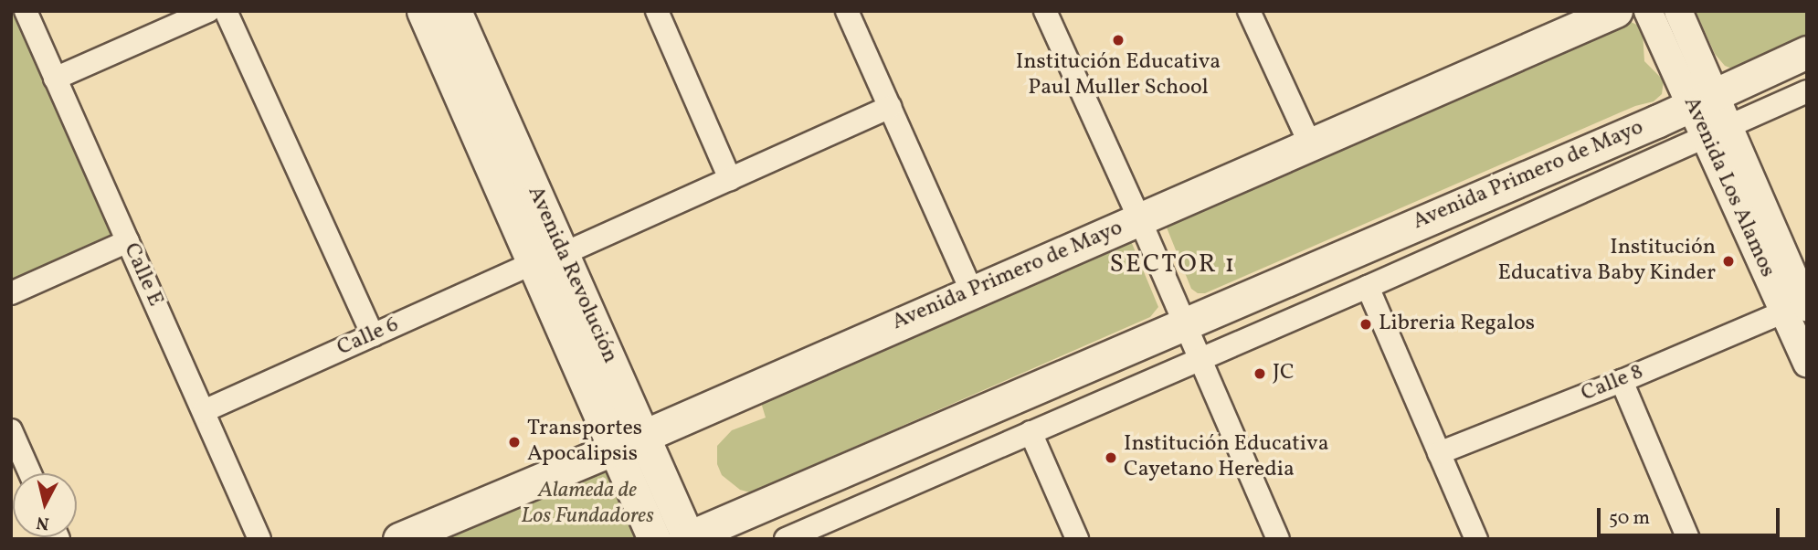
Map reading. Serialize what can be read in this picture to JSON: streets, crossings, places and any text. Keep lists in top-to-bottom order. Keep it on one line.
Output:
{"streets":{"main road":["Avenida Primero de Mayo","Avenida Revolución"],"street":["Avenida Los Alamos","Calle E","Calle 6","Calle 8"]},"crossings":[["Avenida Primero de Mayo","Avenida Los Alamos"],["Avenida Primero de Mayo","Avenida Revolución"],["Avenida Los Alamos","Calle 8"],["Calle E","Calle 6"],["Avenida Revolución","Calle 6"]],"districts":["SECTOR 1"],"parks":["Alameda de Los Fundadores"],"places":["Institución Educativa Paul Muller School","Institución Educativa Baby Kinder","Libreria Regalos","JC","Transportes Apocalipsis","Institución Educativa Cayetano Heredia"],"scale_bar":"50 m","north":"bottom"}
